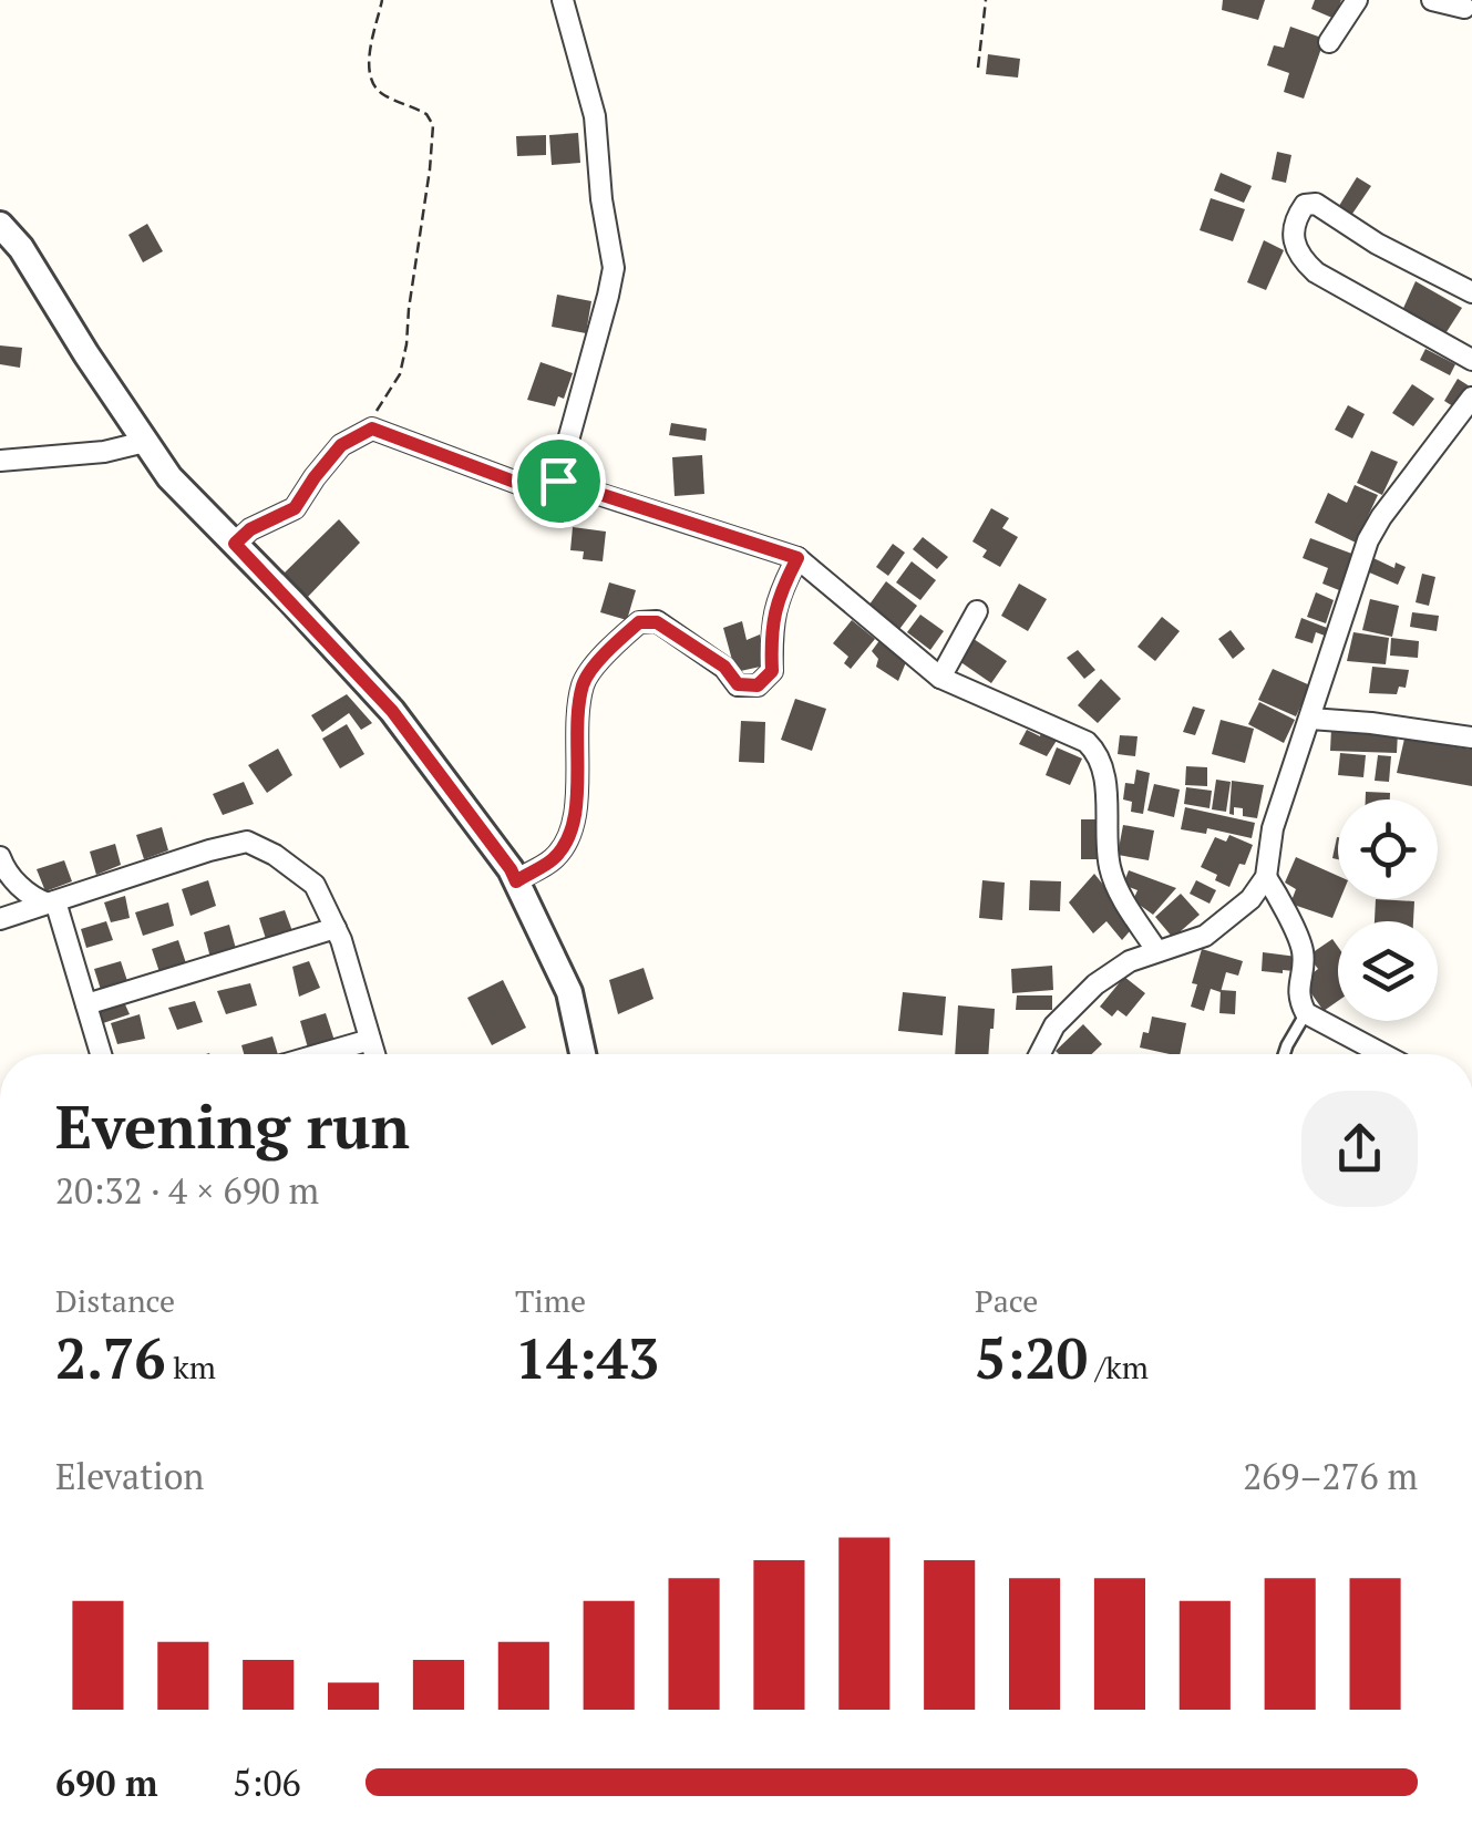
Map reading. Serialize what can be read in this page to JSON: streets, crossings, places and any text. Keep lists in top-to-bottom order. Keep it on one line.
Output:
{"page":{"heading":["Evening run","20:32 · 4 × 690 m"],"stats":[["Distance","2.76 km"],["Time","14:43"],["Pace","5:20 /km"]],"chart":["Elevation","269–276 m"],"list":[{"name":"690 m","note":"5:06"}]}}
